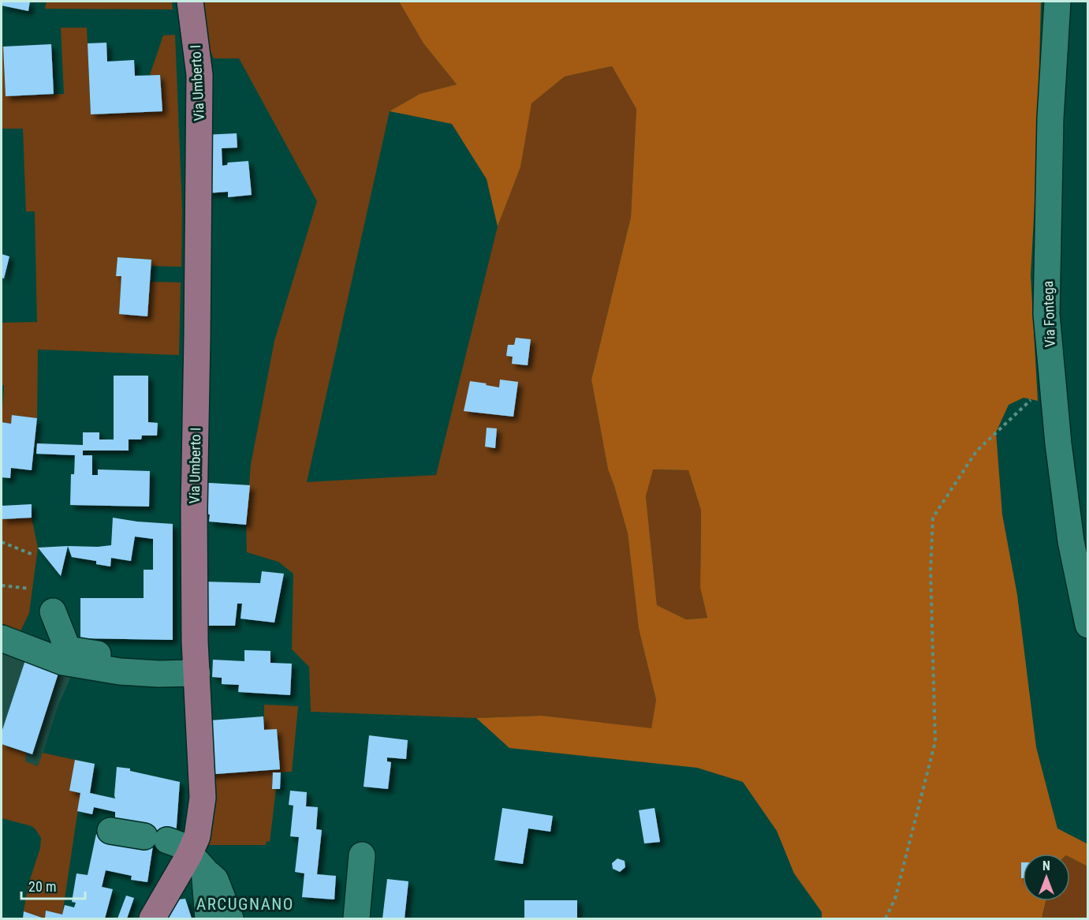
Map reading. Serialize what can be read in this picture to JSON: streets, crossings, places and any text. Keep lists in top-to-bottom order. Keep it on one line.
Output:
{"streets":{"main road":["Via Umberto I"],"street":["Via Fontega"]},"districts":["ARCUGNANO"],"scale_bar":"20 m","north":"top"}
